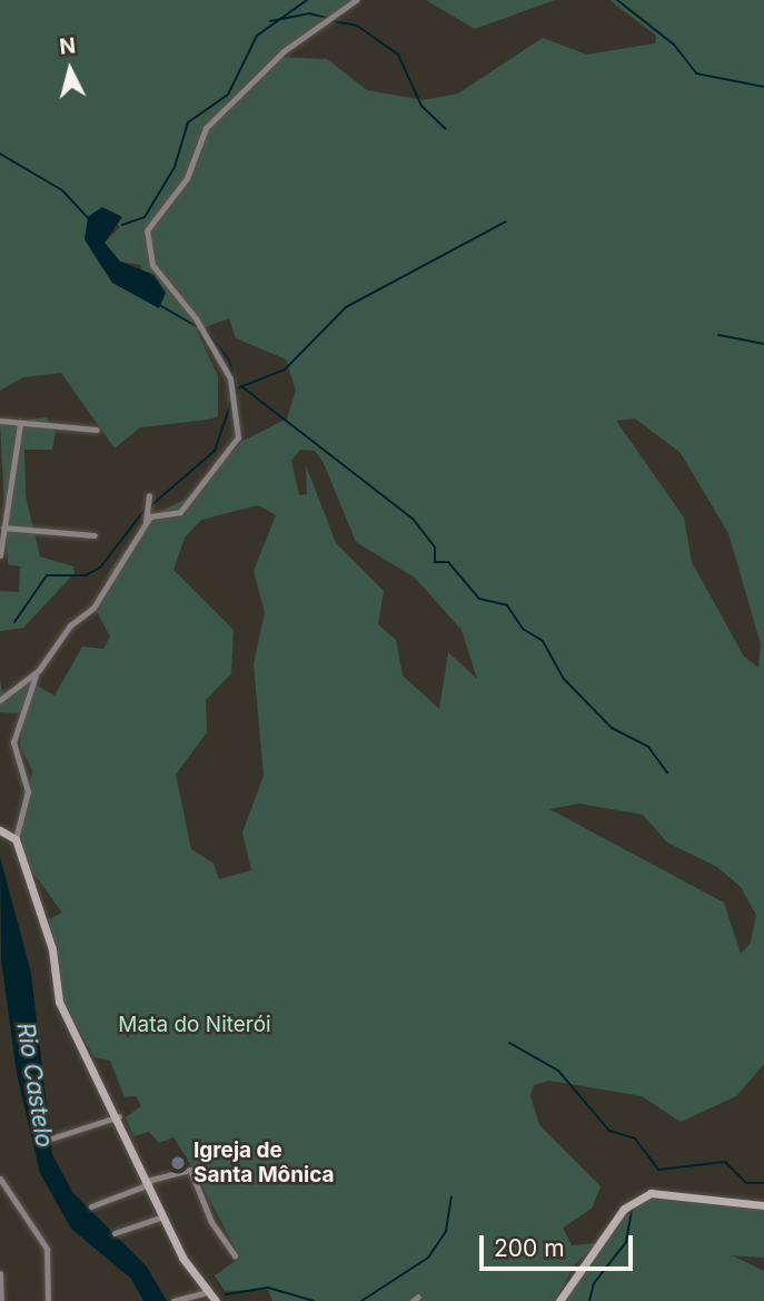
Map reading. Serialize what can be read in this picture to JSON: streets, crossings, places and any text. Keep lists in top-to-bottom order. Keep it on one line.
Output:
{"water":["Rio Castelo"],"parks":["Mata do Niterói"],"places":["Igreja de Santa Mônica"],"scale_bar":"200 m","north":"top"}
